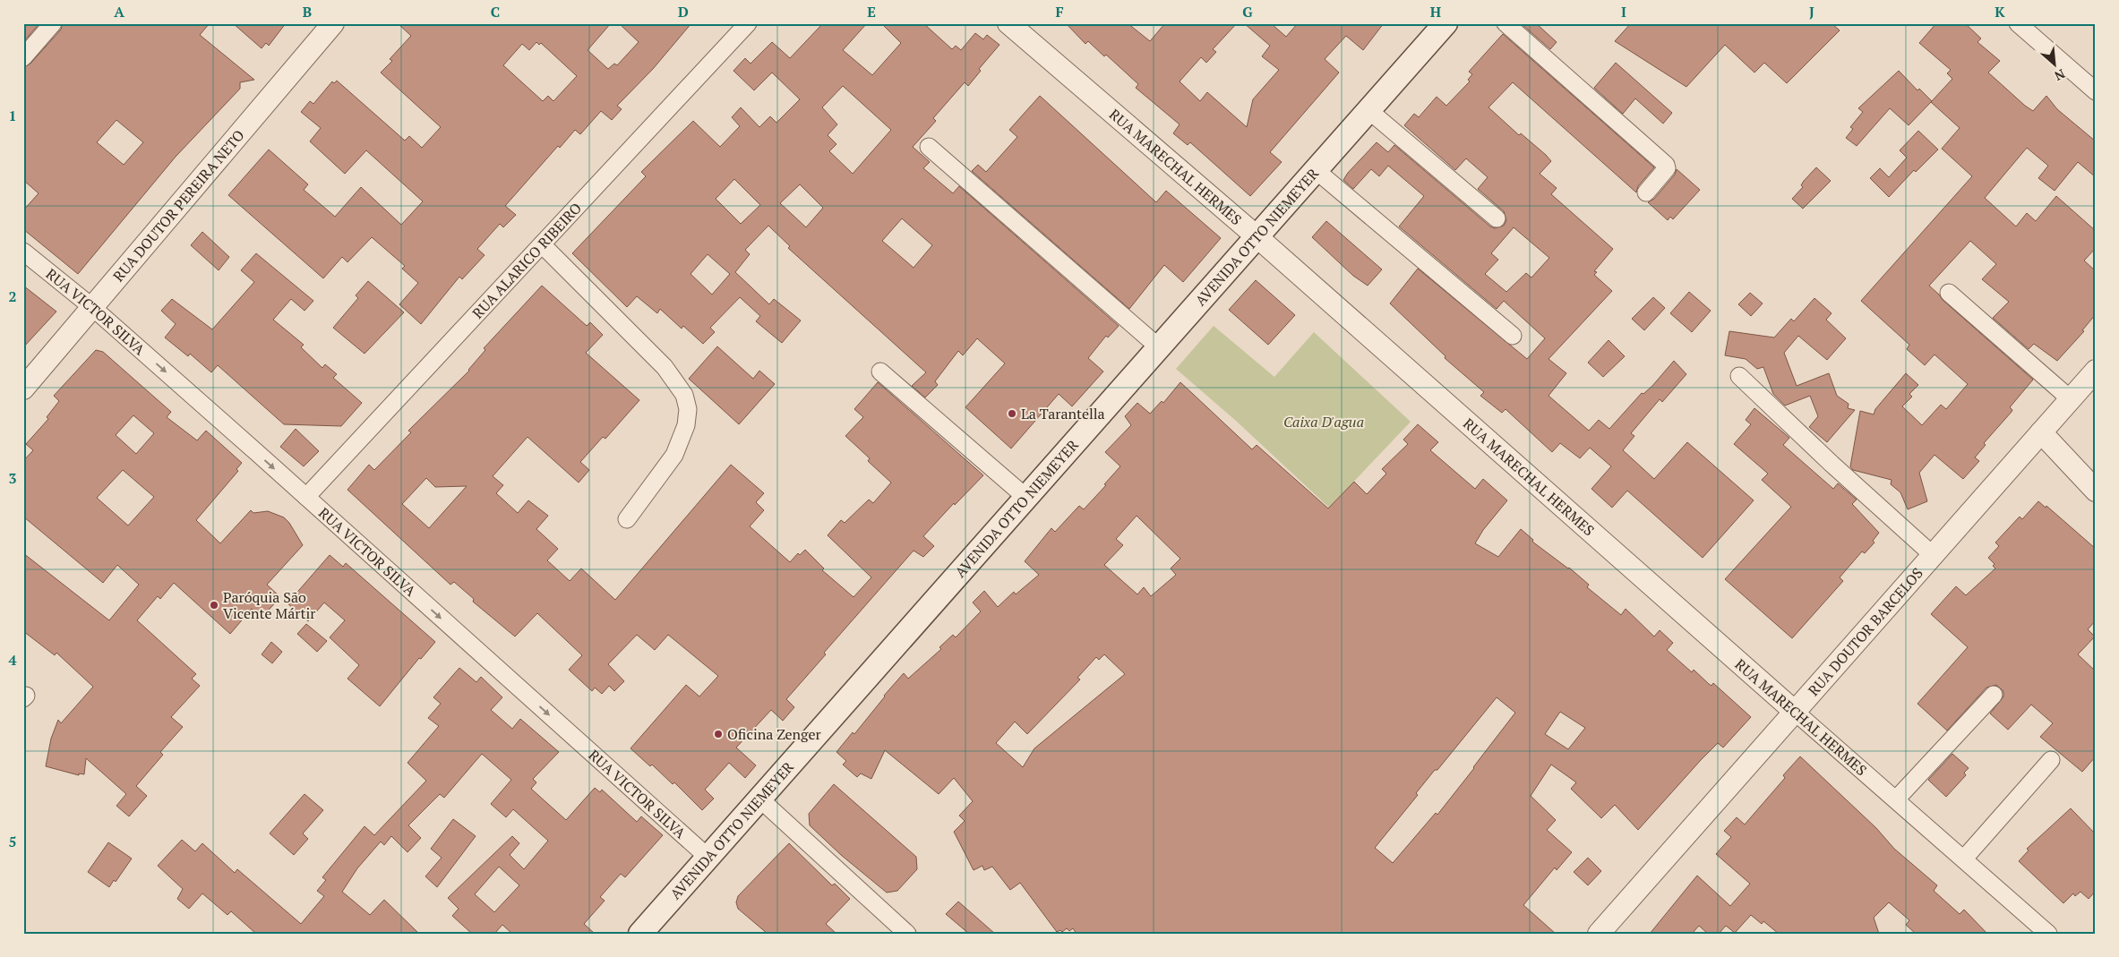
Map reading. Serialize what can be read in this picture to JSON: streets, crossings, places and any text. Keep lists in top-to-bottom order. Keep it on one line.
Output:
{"streets":{"main road":["AVENIDA OTTO NIEMEYER"],"street":["RUA MARECHAL HERMES","RUA DOUTOR PEREIRA NETO","RUA ALARICO RIBEIRO","RUA VICTOR SILVA","RUA DOUTOR BARCELOS"]},"crossings":[["RUA MARECHAL HERMES","AVENIDA OTTO NIEMEYER"],["RUA MARECHAL HERMES","RUA DOUTOR BARCELOS"],["RUA DOUTOR PEREIRA NETO","RUA VICTOR SILVA"],["AVENIDA OTTO NIEMEYER","RUA VICTOR SILVA"],["RUA ALARICO RIBEIRO","RUA VICTOR SILVA"]],"one_way":["RUA VICTOR SILVA"],"parks":["Caixa D'agua"],"places":["La Tarantella","Paróquia São Vicente Mártir","Oficina Zenger"],"north":"bottom right","grid":{"columns":["A","B","C","D","E","F","G","H","I","J","K"],"rows":["1","2","3","4","5"]}}
